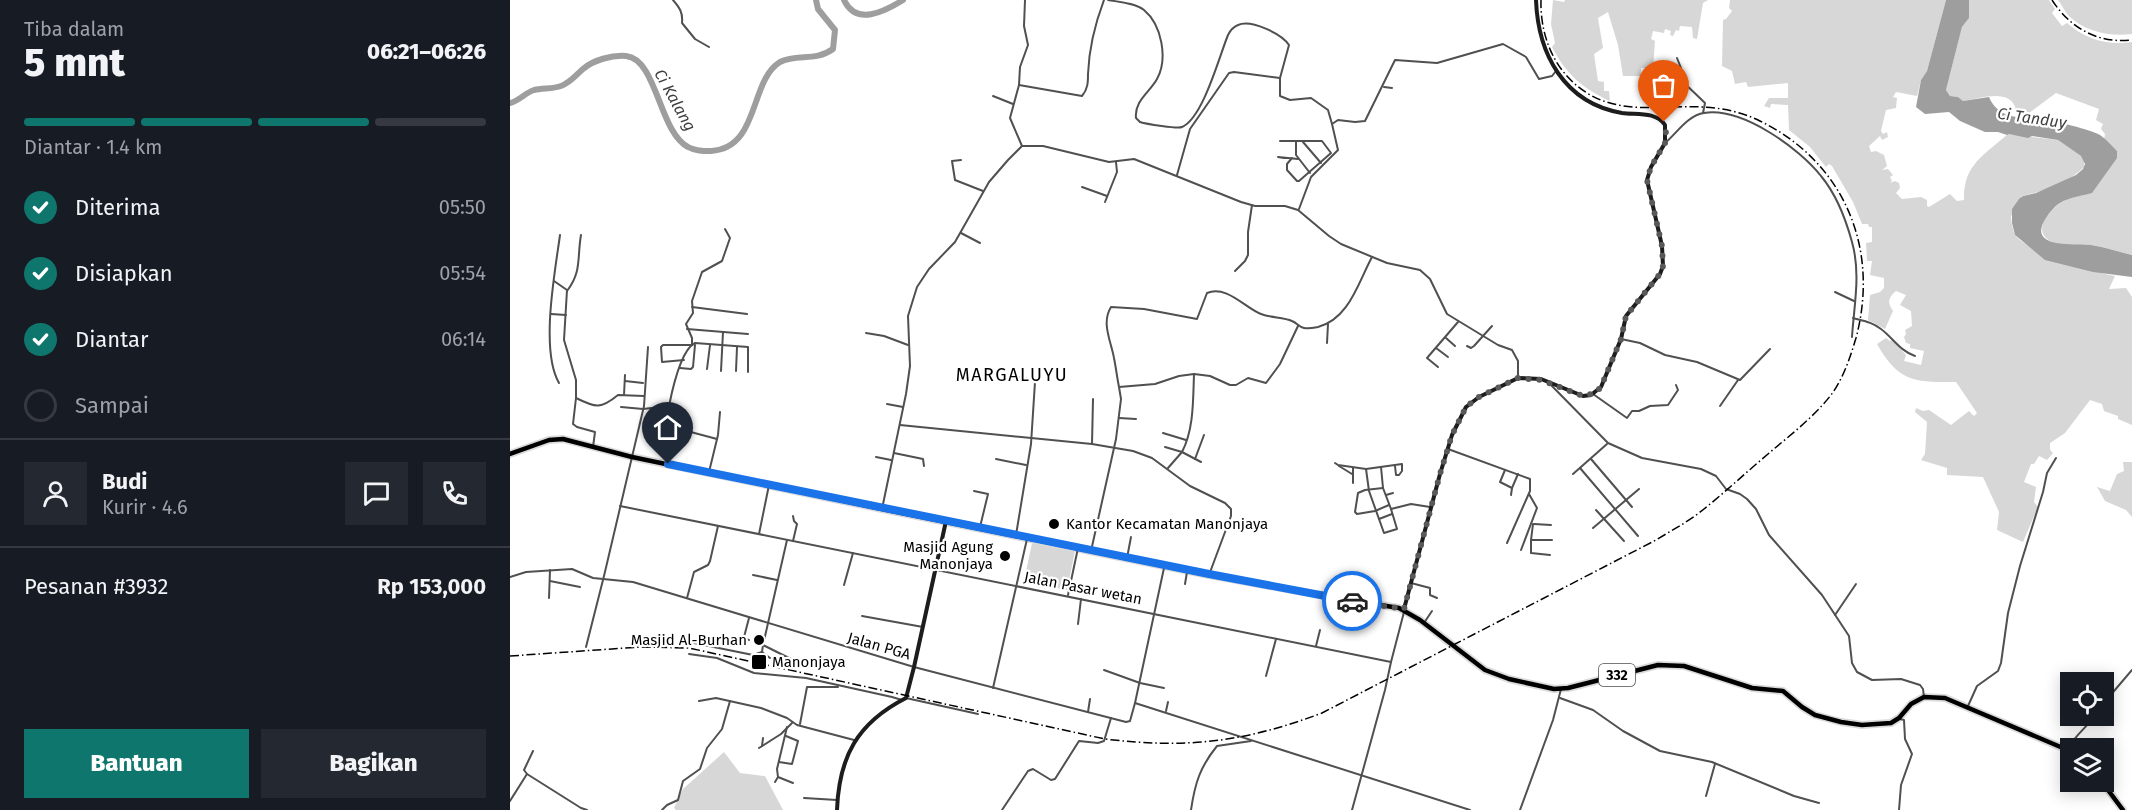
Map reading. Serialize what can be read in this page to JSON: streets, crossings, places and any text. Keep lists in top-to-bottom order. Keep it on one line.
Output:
{"streets":{"main road":["332"],"street":["Jalan Pasar wetan","Jalan PGA"]},"districts":["MARGALUYU"],"water":["Ci Kalang","Ci Tanduy"],"places":{"other":["Kantor Kecamatan Manonjaya","Masjid Agung Manonjaya","Masjid Al-Burhan"],"transit":["Manonjaya"]},"page":{"heading":["5 mnt","Tiba dalam","06:21–06:26"],"panel":["Budi","Kurir · 4.6","Pesanan #3932","Rp 153,000"],"bar":"Diantar · 1.4 km","list":[["Diterima","05:50"],["Disiapkan","05:54"],["Diantar","06:14"],"Sampai"],"buttons":["Bantuan","Bagikan"]}}
